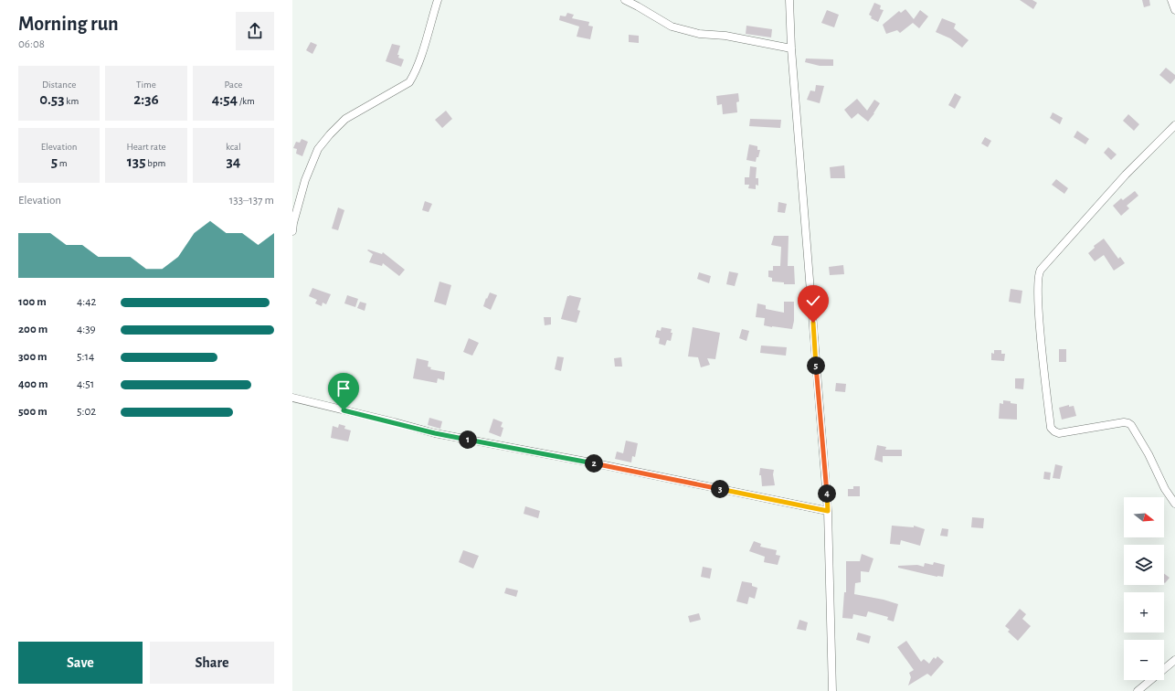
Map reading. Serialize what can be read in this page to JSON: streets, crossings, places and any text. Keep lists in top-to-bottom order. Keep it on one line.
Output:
{"north":"right","page":{"heading":["Morning run","06:08"],"stats":[["Distance","0.53 km"],["Time","2:36"],["Pace","4:54 /km"],["Elevation","5 m"],["Heart rate","135 bpm"],["kcal","34"]],"chart":["Elevation","133–137 m"],"list":[{"name":"100 m","note":"4:42"},{"name":"200 m","note":"4:39"},{"name":"300 m","note":"5:14"},{"name":"400 m","note":"4:51"},{"name":"500 m","note":"5:02"}],"pins":["5","1","2","3","4"],"map_buttons":["+","−"],"buttons":["Save","Share"]}}
